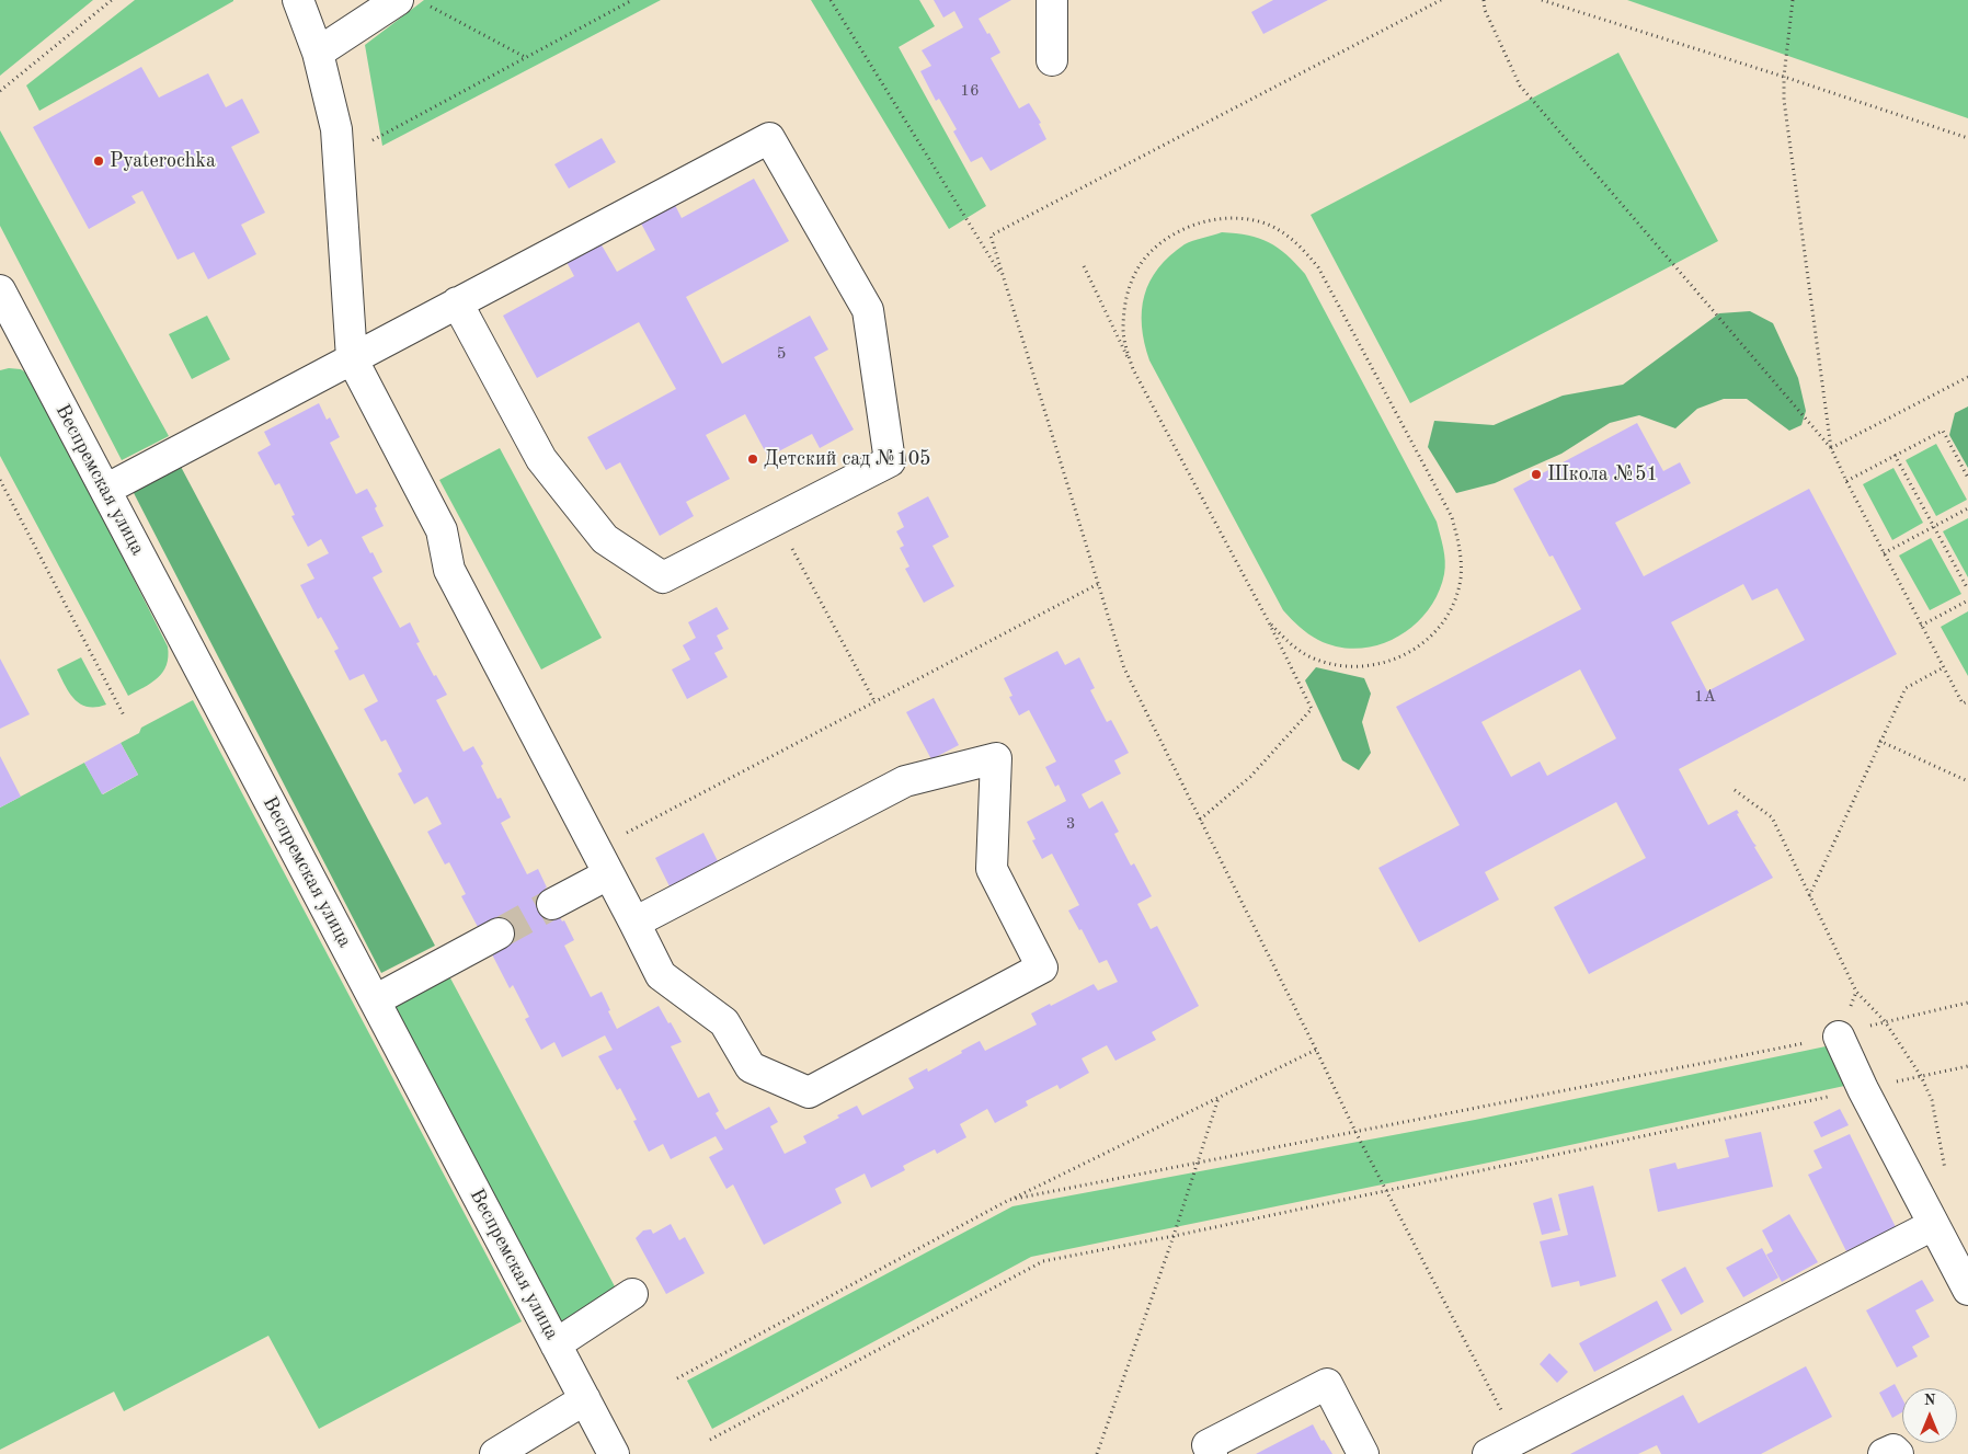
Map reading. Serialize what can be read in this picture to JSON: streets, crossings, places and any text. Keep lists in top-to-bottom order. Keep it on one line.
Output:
{"streets":{"street":["Веспремская улица"]},"places":["Pyaterochka","Детский сад №105","Школа №51"],"house_numbers":["16","5","1А","3"],"north":"top"}
